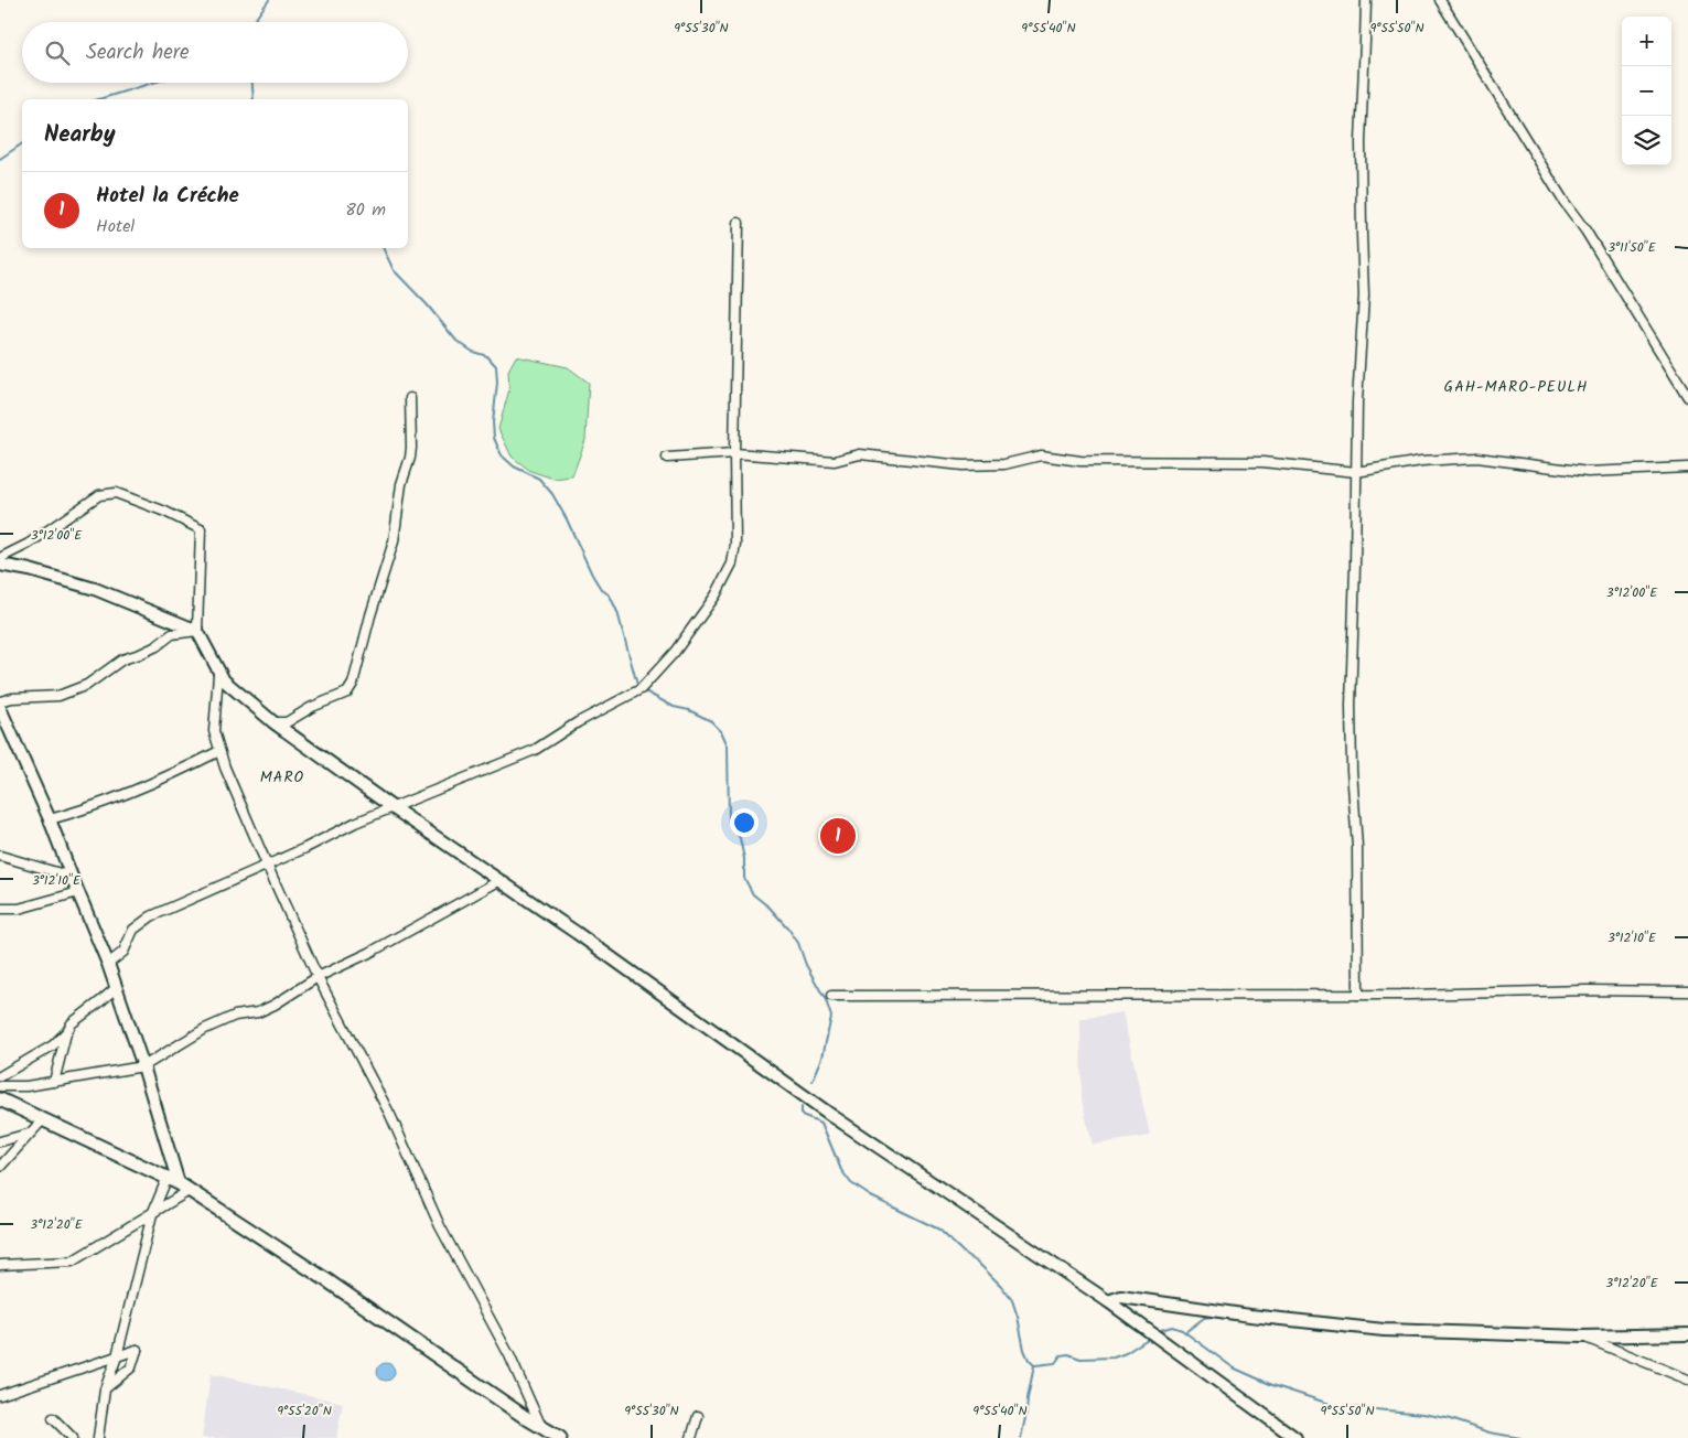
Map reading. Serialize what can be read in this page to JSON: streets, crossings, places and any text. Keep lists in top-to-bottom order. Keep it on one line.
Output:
{"districts":["GAH-MARO-PEULH","MARO"],"page":{"map_buttons":["+","−"],"search":"Search here","heading":"Nearby","list":[{"mark":"1","name":"Hotel la Créche","note":"Hotel","value":"80 m"}],"pins":"1"},"coordinates":["9°55'30\"N","9°55'40\"N","9°55'50\"N","3°11'50\"E","3°12'00\"E","3°12'10\"E","3°12'20\"E","9°55'20\"N"]}
